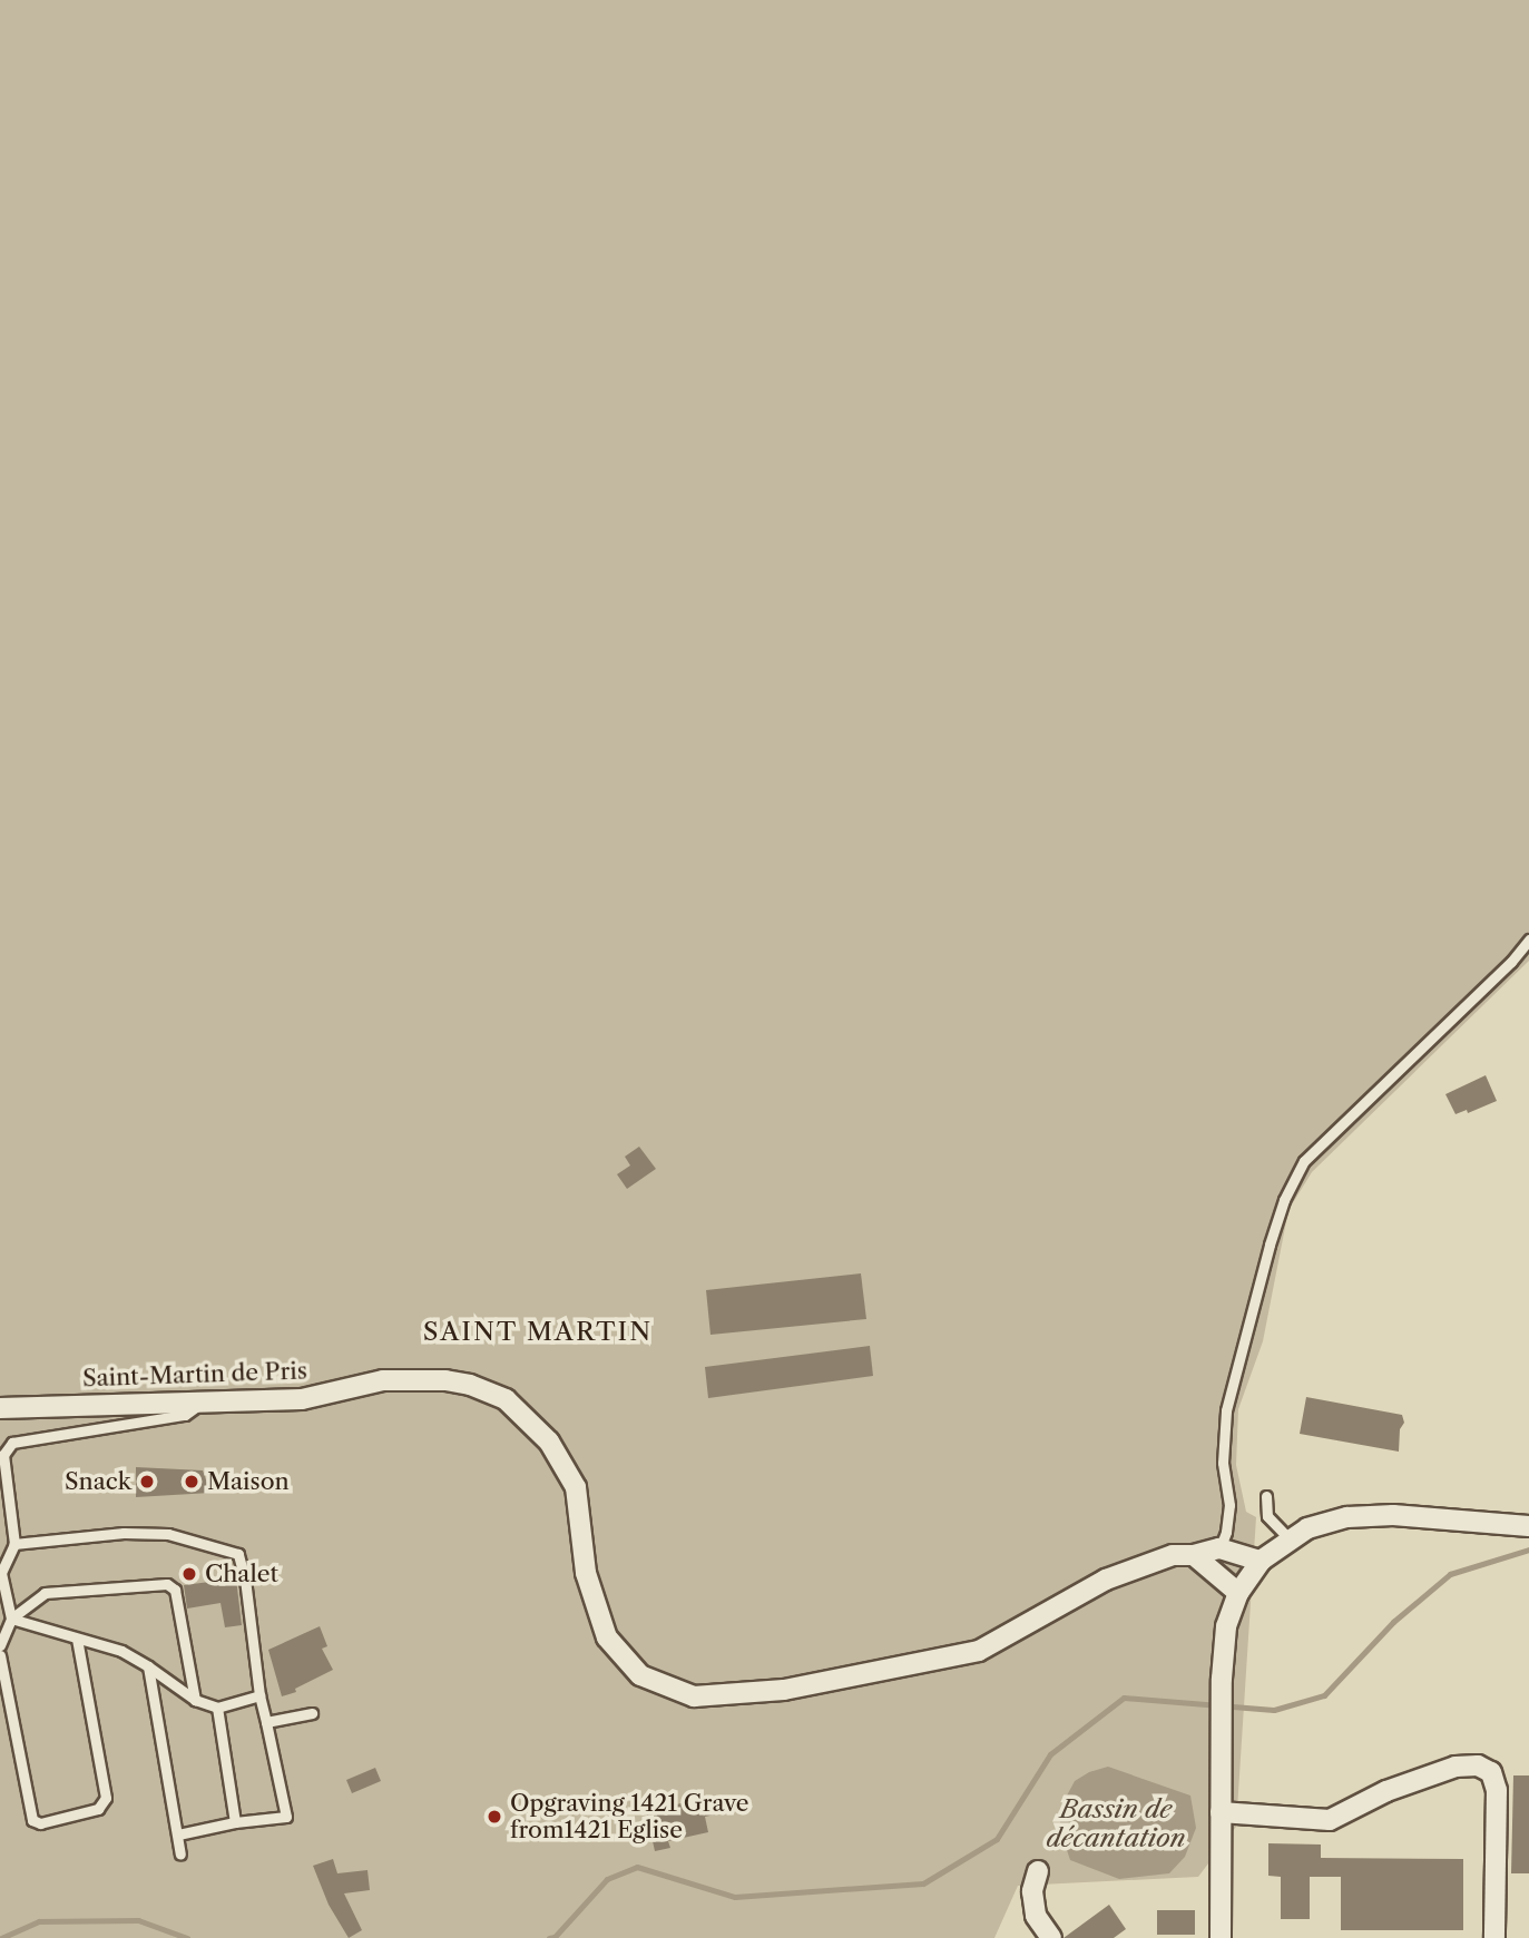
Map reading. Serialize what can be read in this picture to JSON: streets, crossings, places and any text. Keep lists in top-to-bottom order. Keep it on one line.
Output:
{"streets":{"street":["Saint-Martin de Pris"]},"districts":["SAINT MARTIN"],"water":["Bassin de décantation"],"places":["Snack","Maison","Chalet","Opgraving 1421 Grave from1421 Eglise"]}
